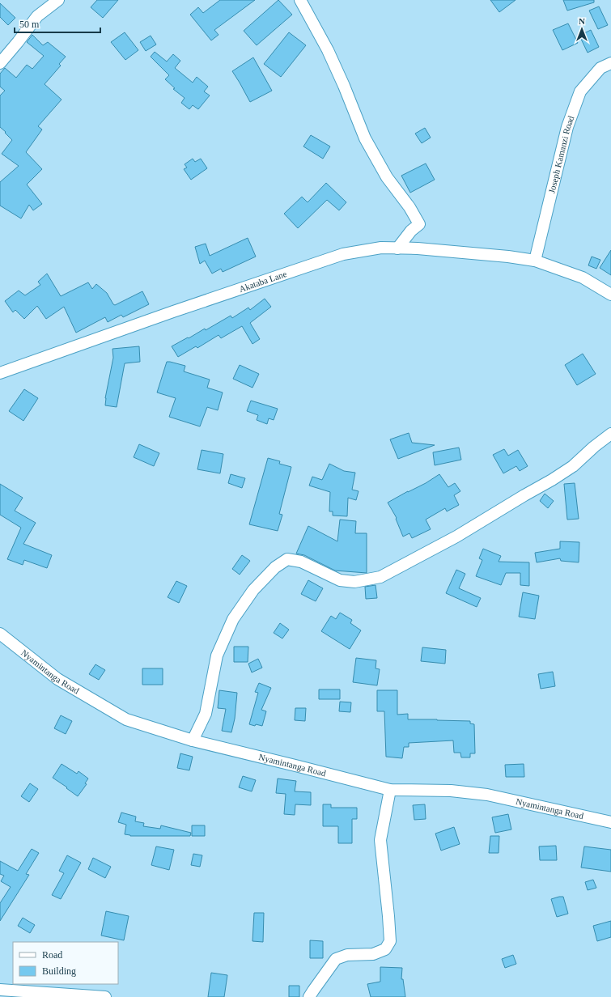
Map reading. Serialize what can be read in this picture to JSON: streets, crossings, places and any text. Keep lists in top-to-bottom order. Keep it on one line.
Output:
{"streets":{"street":["Joseph Kamanzi Road","Akataba Lane","Nyamintanga Road"]},"crossings":[["Joseph Kamanzi Road","Akataba Lane"]],"legend":["Road","Building"],"scale_bar":"50 m","north":"top"}
